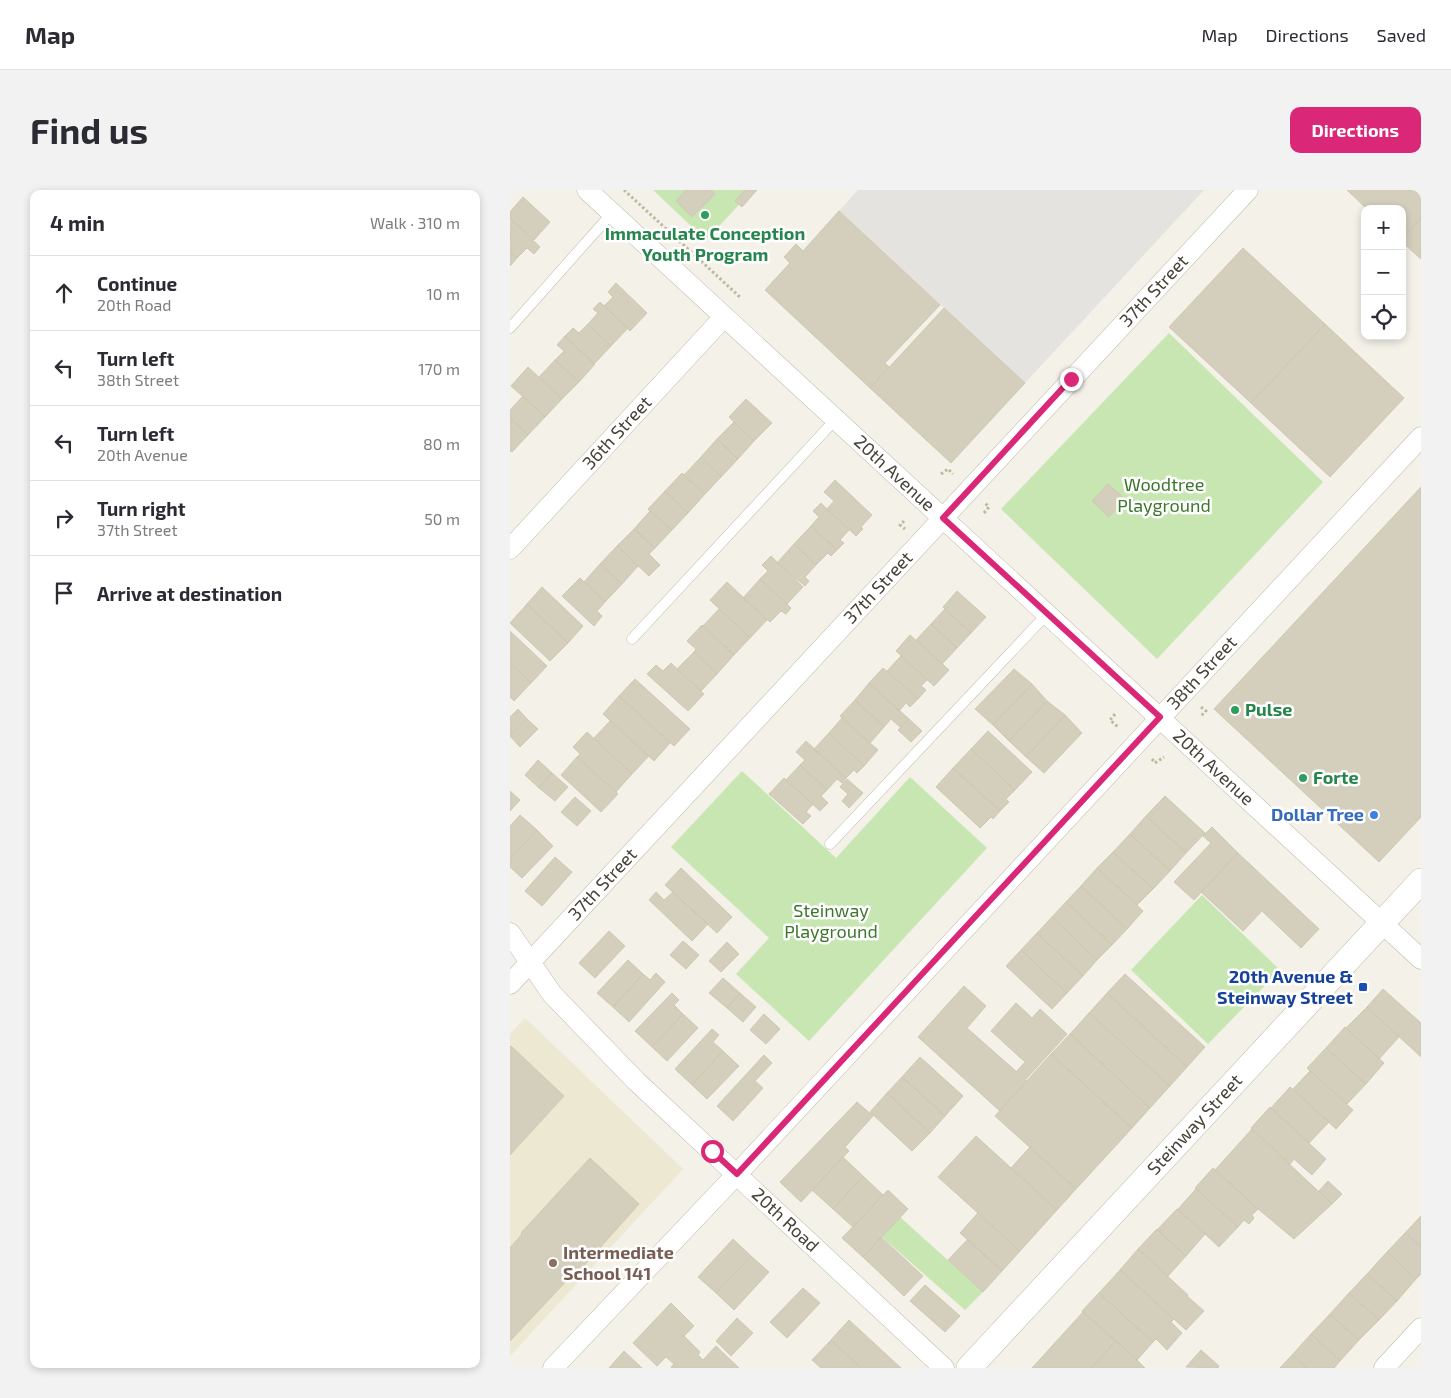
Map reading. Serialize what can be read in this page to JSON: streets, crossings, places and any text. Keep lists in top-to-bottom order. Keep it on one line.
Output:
{"streets":{"street":["37th Street","36th Street","20th Avenue","38th Street","Steinway Street","20th Road"]},"crossings":[["37th Street","20th Avenue"],["37th Street","20th Road"],["36th Street","20th Avenue"],["20th Avenue","38th Street"],["20th Avenue","Steinway Street"],["38th Street","20th Road"]],"parks":["Woodtree Playground","Steinway Playground"],"places":{"other":["Immaculate Conception Youth Program","Pulse","Forte","Dollar Tree","Intermediate School 141"],"transit":["20th Avenue & Steinway Street"]},"page":{"header":"Map","nav":["Map","Directions","Saved"],"buttons":"Directions","title":"Find us","heading":["4 min","Walk · 310 m"],"map_buttons":["+","−"],"list":[["Continue","20th Road","10 m"],["Turn left","38th Street","170 m"],["Turn left","20th Avenue","80 m"],["Turn right","37th Street","50 m"],"Arrive at destination"]}}
